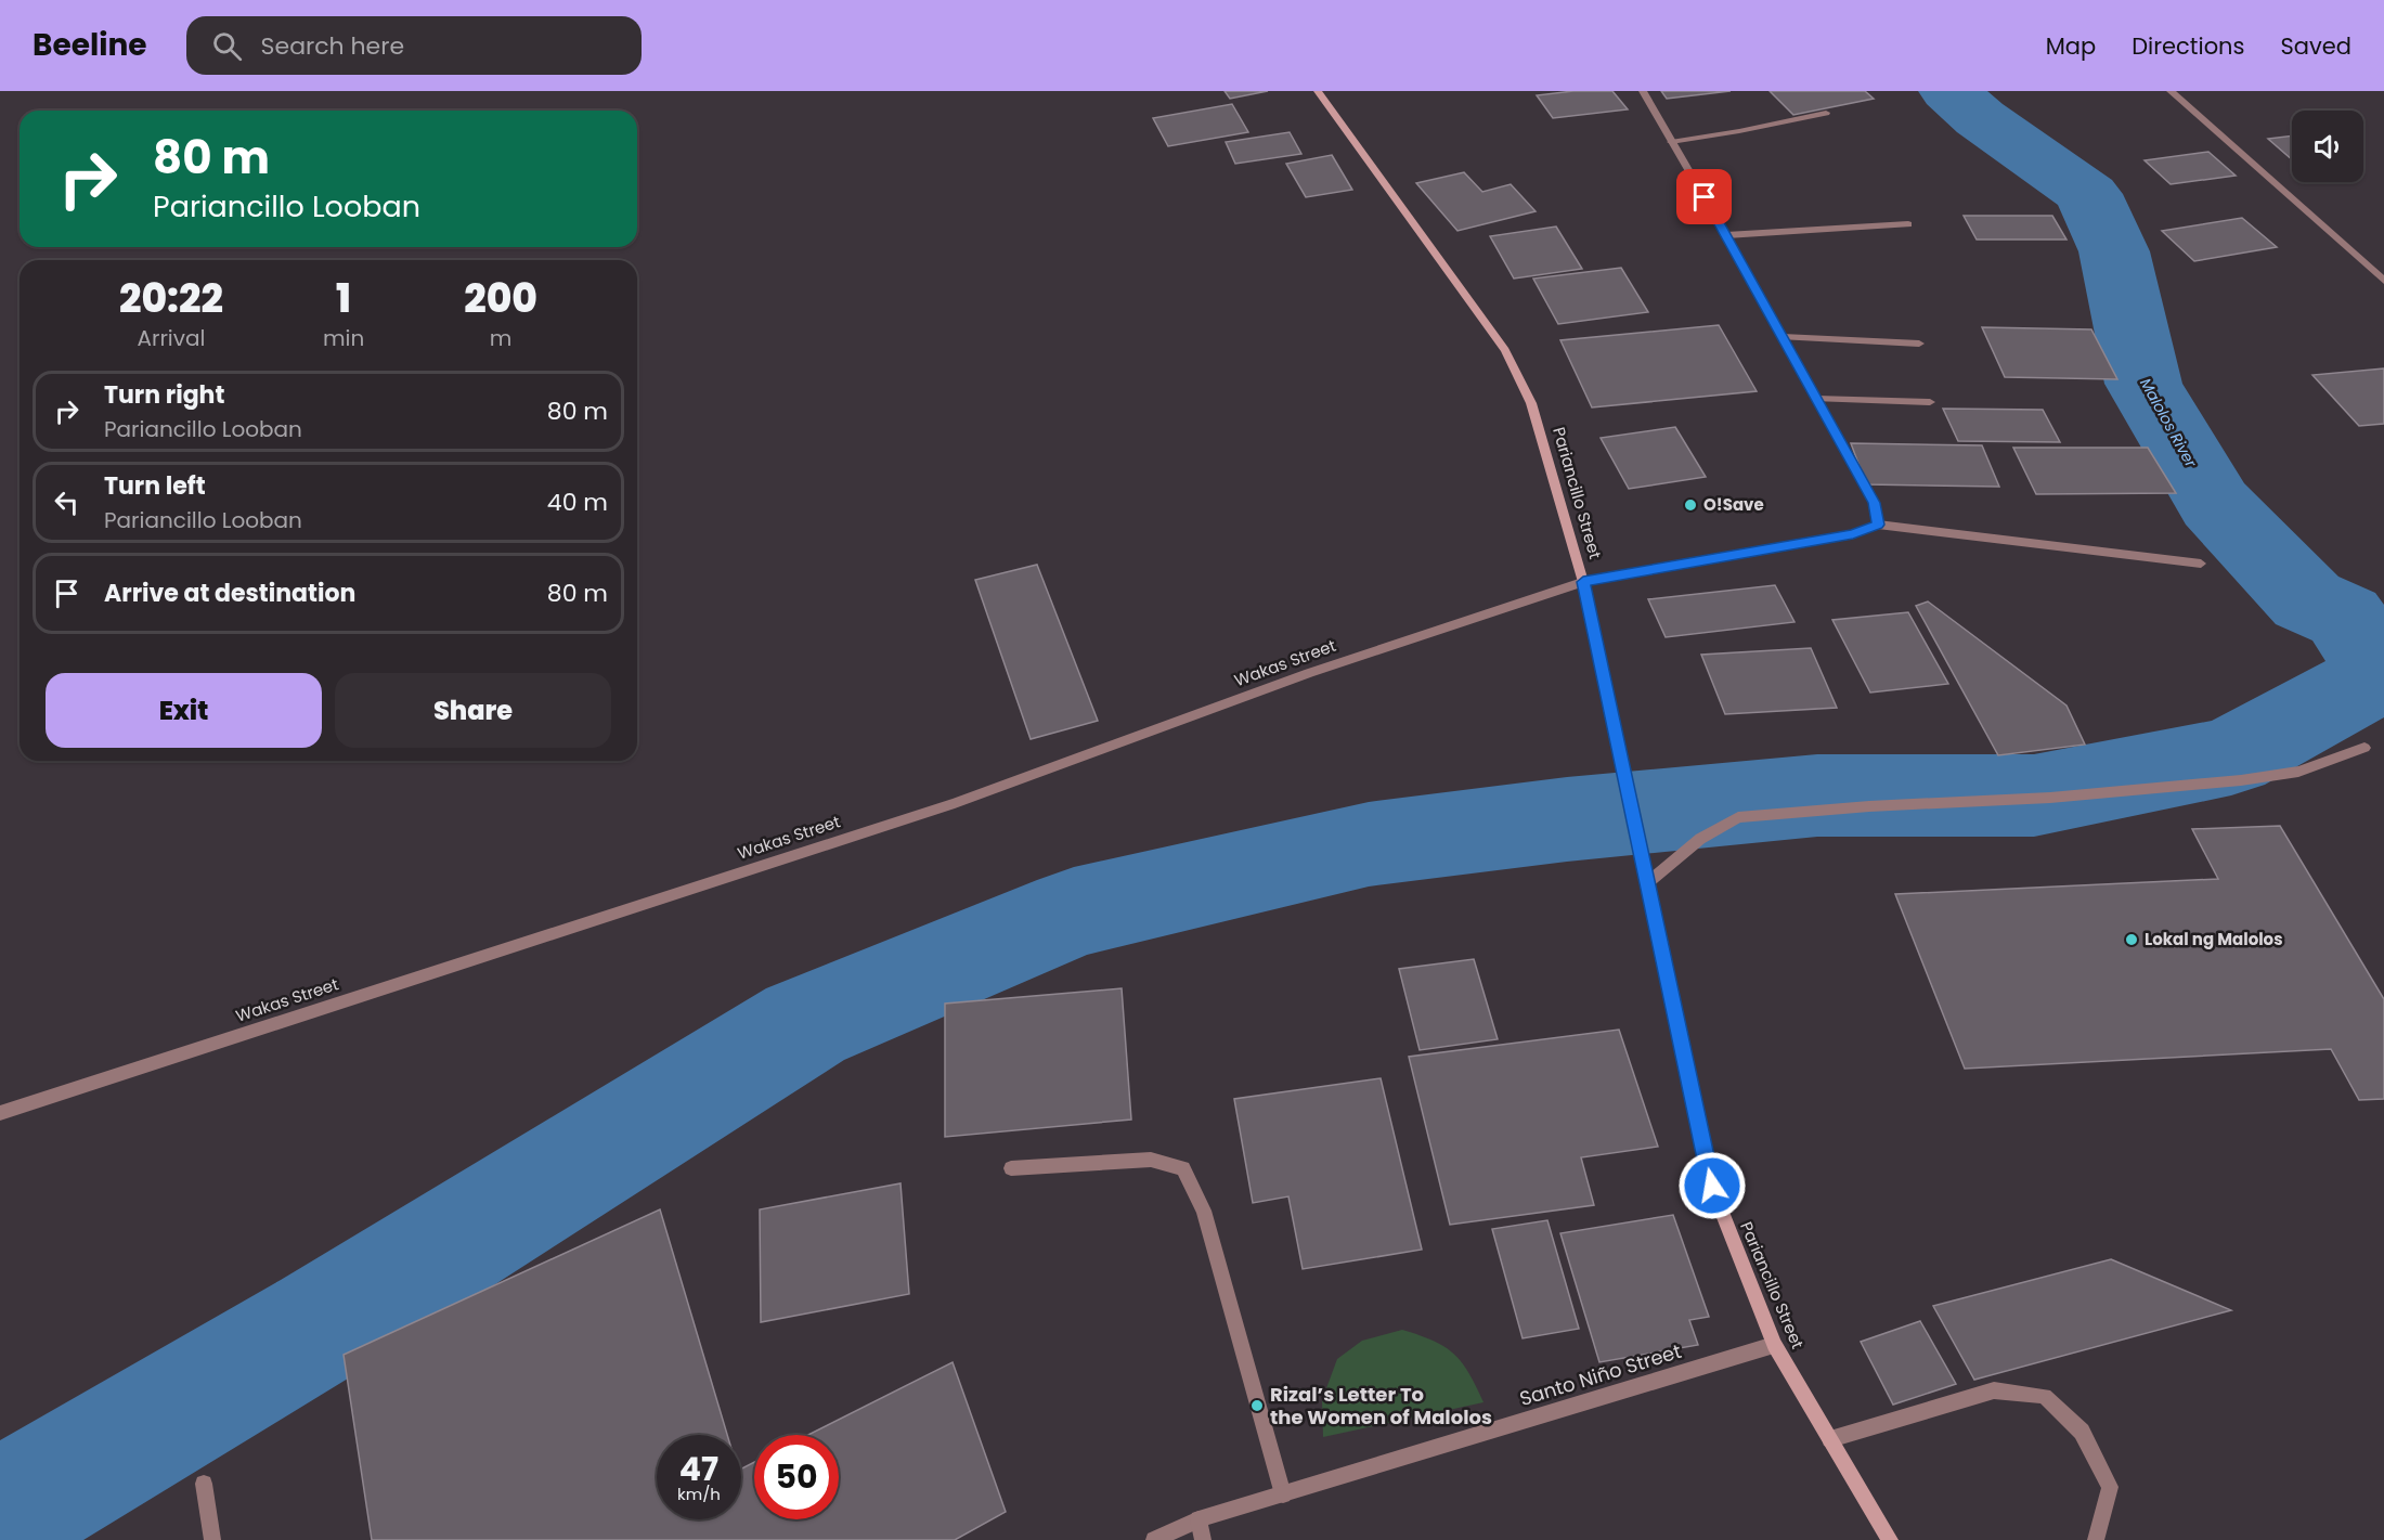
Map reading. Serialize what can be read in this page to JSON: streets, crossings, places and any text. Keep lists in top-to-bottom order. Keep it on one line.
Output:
{"streets":{"main road":["Pariancillo Street"],"street":["Wakas Street","Santo Niño Street"]},"crossings":[["Pariancillo Street","Wakas Street"],["Pariancillo Street","Santo Niño Street"]],"water":["Malolos River"],"places":["O!Save","Lokal ng Malolos","Rizal’s Letter To the Women of Malolos"],"page":{"header":"Beeline","search":"Search here","nav":["Map","Directions","Saved"],"turn":["80 m","Pariancillo Looban"],"eta":["20:22","Arrival","1","min","200","m"],"list":[{"name":"Turn right","note":"Pariancillo Looban","value":"80 m"},{"name":"Turn left","note":"Pariancillo Looban","value":"40 m"},{"name":"Arrive at destination","value":"80 m"}],"buttons":["Exit","Share"],"speed":"47 km/h","limit":"50"}}
